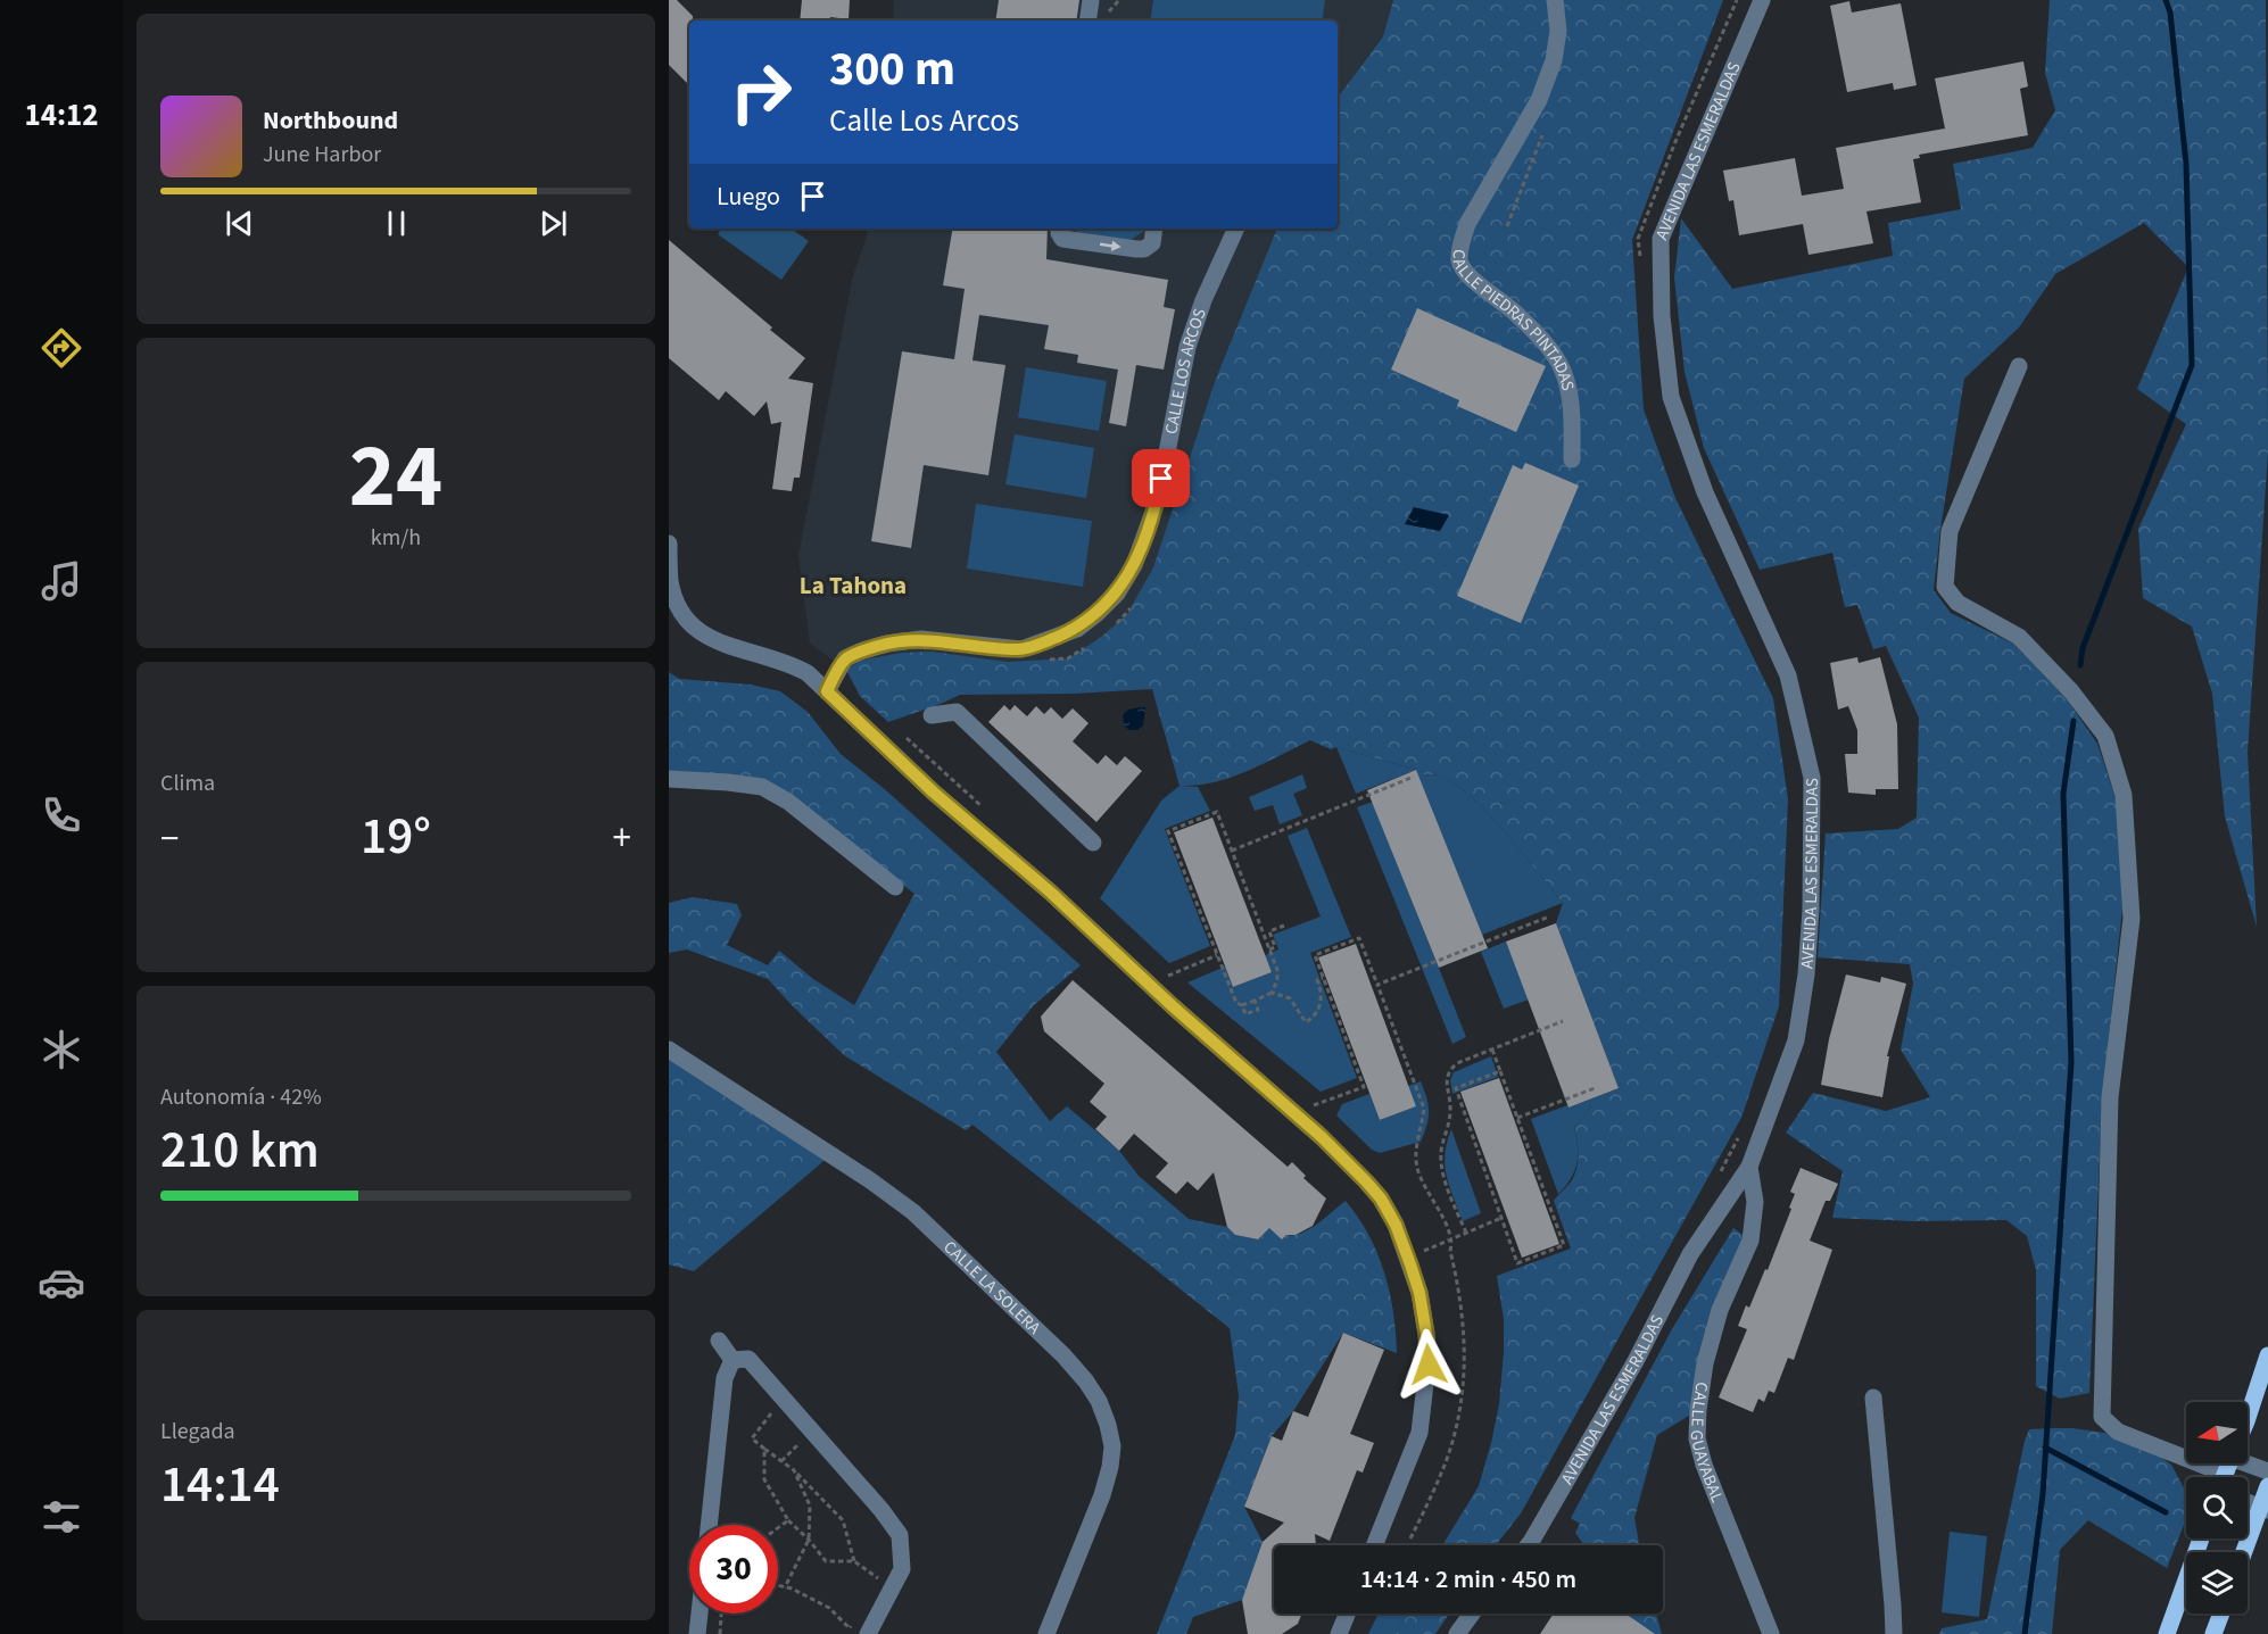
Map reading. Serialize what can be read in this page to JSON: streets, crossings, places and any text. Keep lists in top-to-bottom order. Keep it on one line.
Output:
{"streets":{"street":["AVENIDA LAS ESMERALDAS","CALLE PIEDRAS PINTADAS","CALLE LOS ARCOS","CALLE LA SOLERA","CALLE GUAYABAL"]},"crossings":[["AVENIDA LAS ESMERALDAS","CALLE GUAYABAL"]],"districts":["La Tahona"],"north":"left","page":{"tabs":"14:12","turn":["300 m","Calle Los Arcos"],"song":["Northbound","June Harbor"],"then":"Luego","tile":[["24","km/h"],"Clima",["Autonomía · 42%","210 km"],["Llegada","14:14"]],"heat":["−","19°","+"],"limit":"30","trip":"14:14 · 2 min · 450 m"}}
